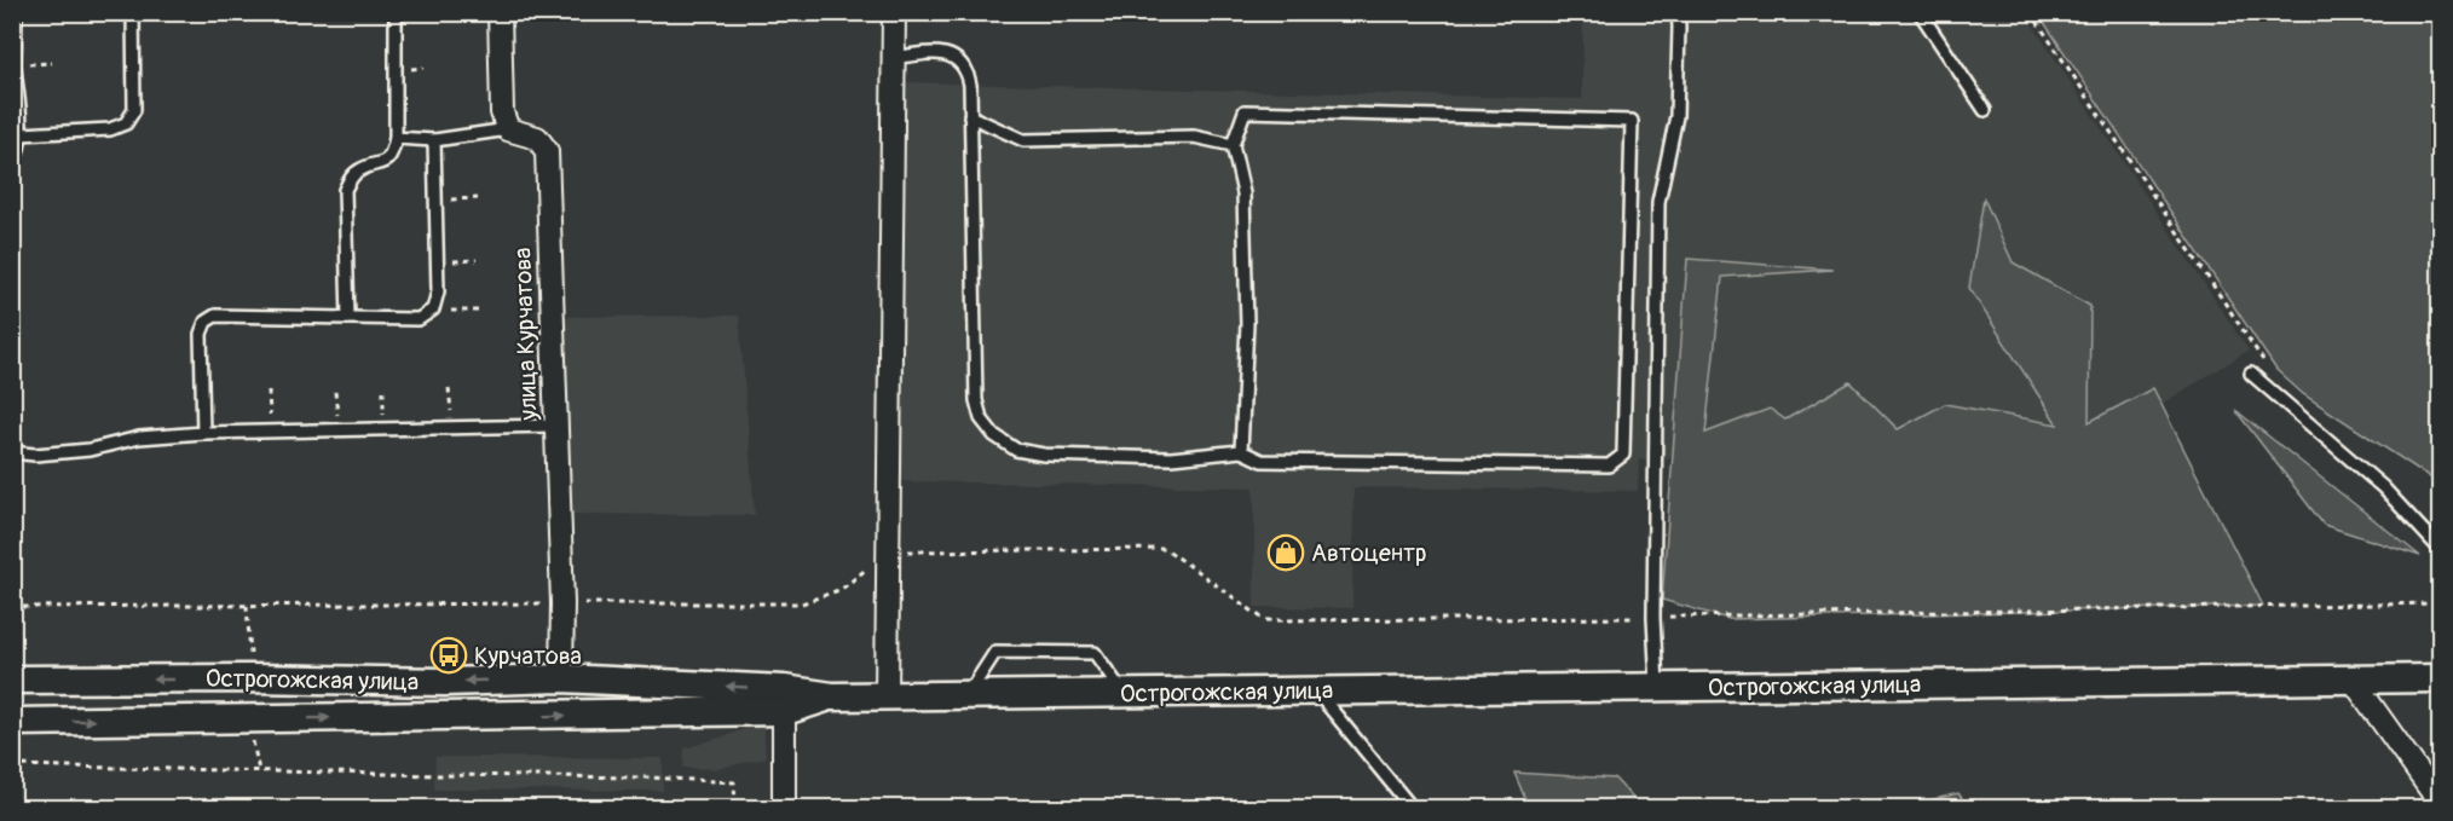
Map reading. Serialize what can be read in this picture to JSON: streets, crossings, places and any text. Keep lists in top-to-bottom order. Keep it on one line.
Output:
{"streets":{"street":["улица Курчатова","Острогожская улица"]},"crossings":[["улица Курчатова","Острогожская улица"]],"places":{"shop":["Автоцентр"],"bus stop":["Курчатова"]}}
